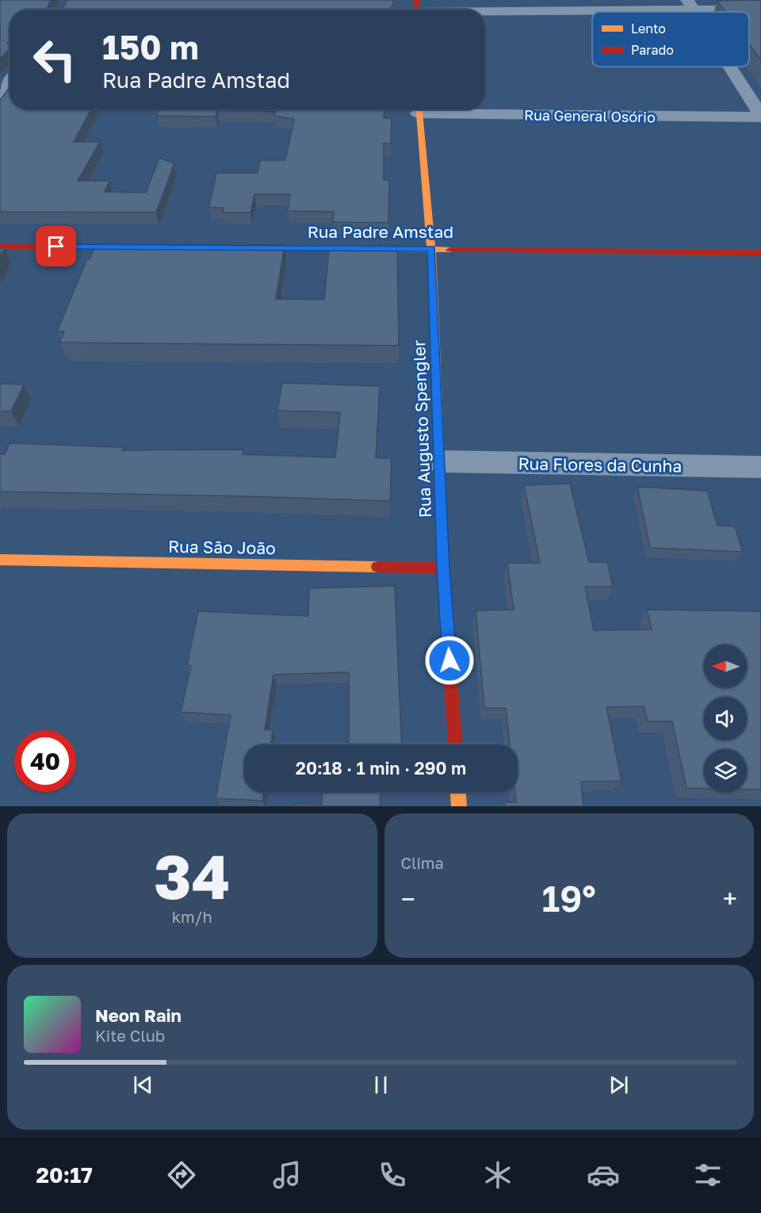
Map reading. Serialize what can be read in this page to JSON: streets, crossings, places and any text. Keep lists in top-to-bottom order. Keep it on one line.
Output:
{"streets":{"street":["Rua General Osório","Rua Padre Amstad","Rua Augusto Spengler","Rua Flores da Cunha","Rua São João"]},"crossings":[["Rua Padre Amstad","Rua Augusto Spengler"],["Rua Augusto Spengler","Rua Flores da Cunha"],["Rua Augusto Spengler","Rua São João"]],"legend":["Lento","Parado"],"north":"left","page":{"turn":["150 m","Rua Padre Amstad"],"limit":"40","trip":"20:18 · 1 min · 290 m","tile":[["34","km/h"],"Clima"],"heat":["−","19°","+"],"song":["Neon Rain","Kite Club"],"tabs":"20:17"}}
